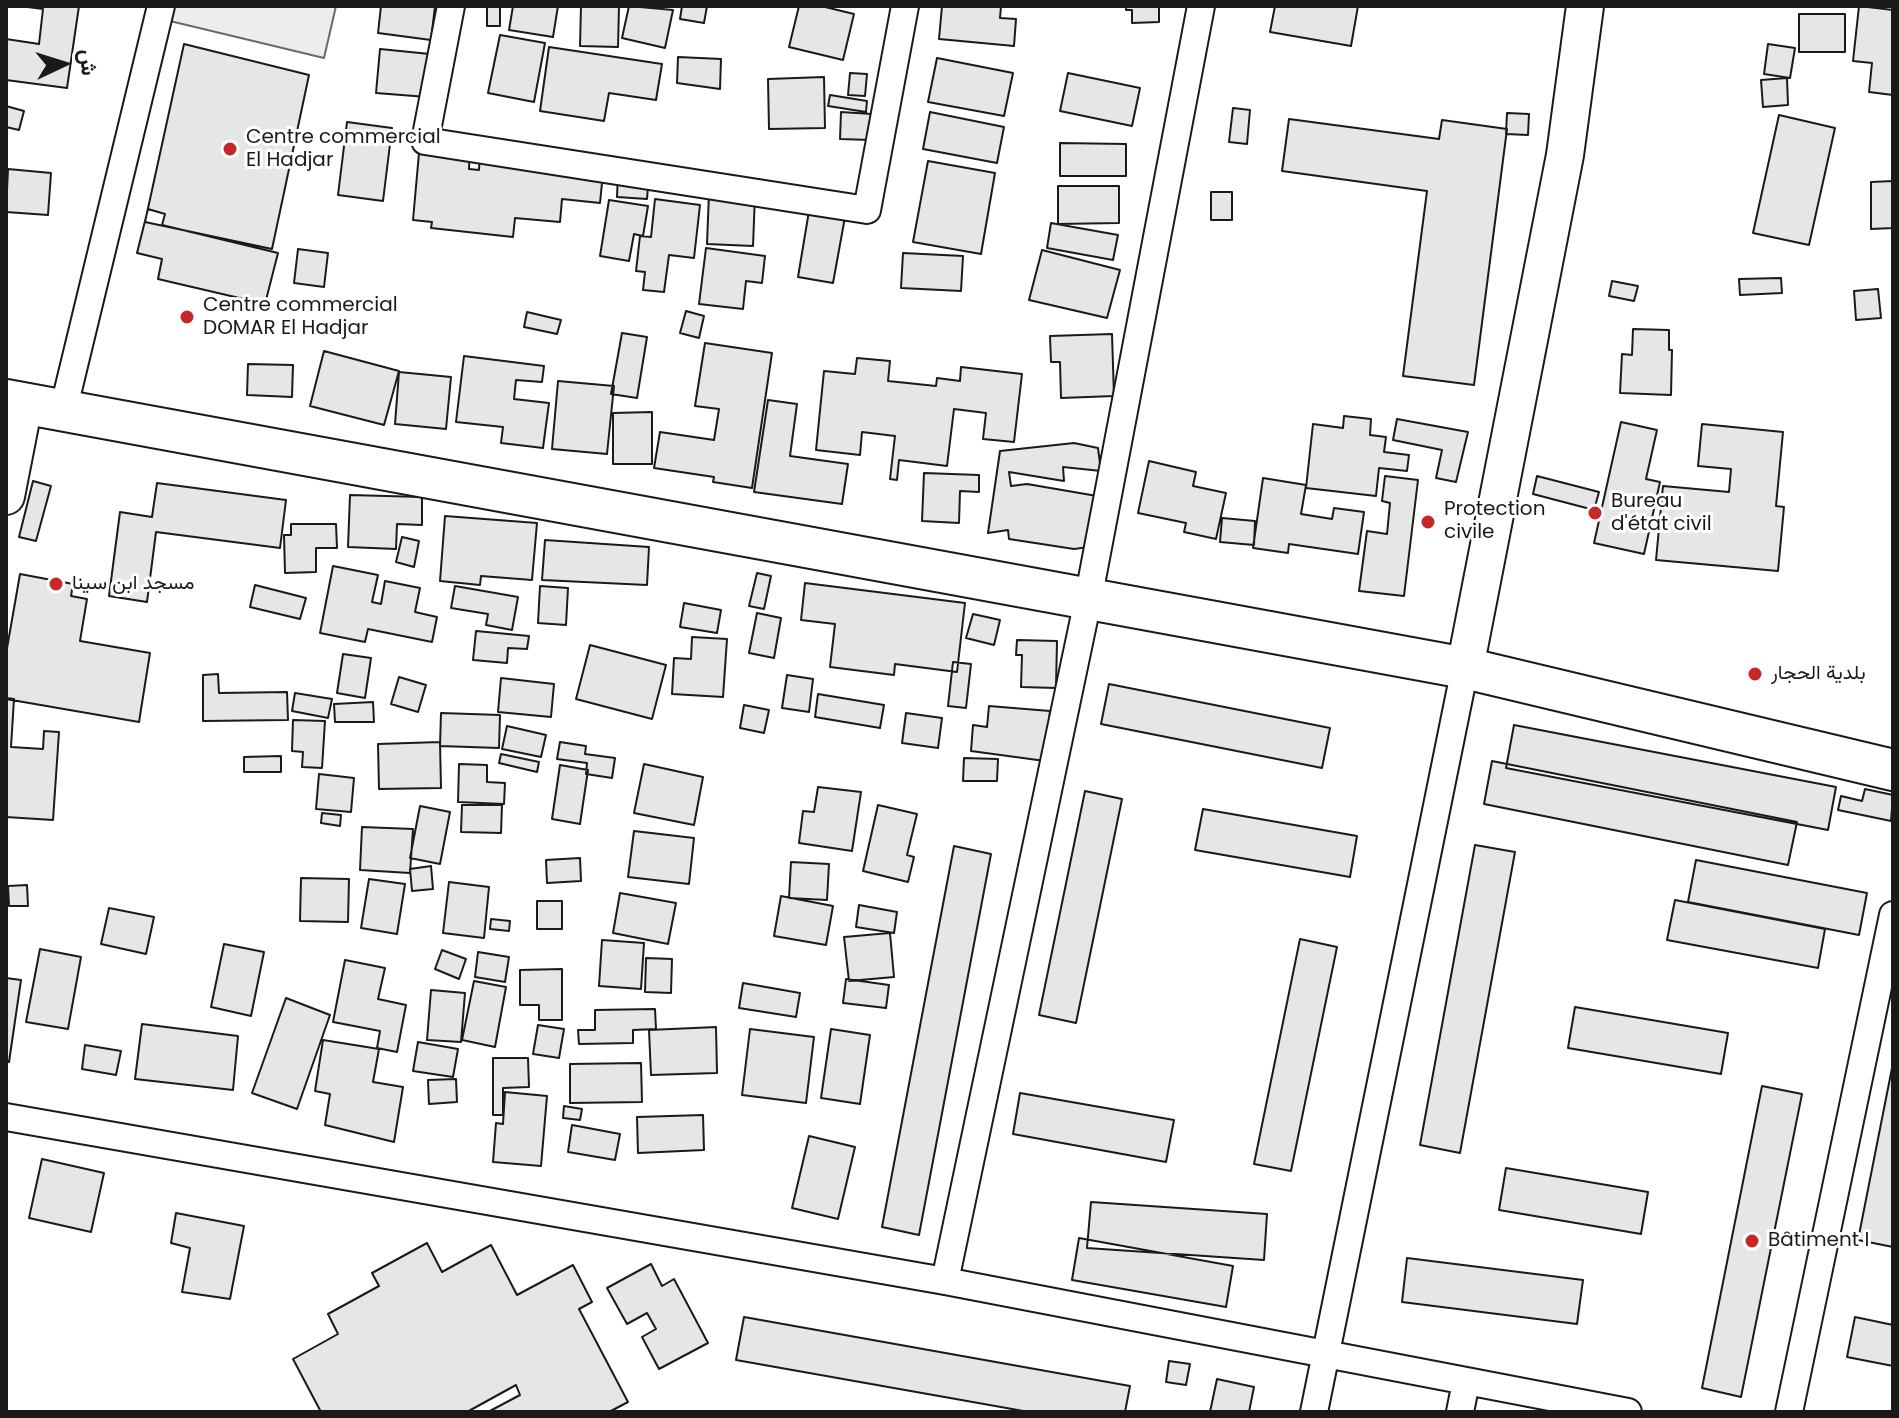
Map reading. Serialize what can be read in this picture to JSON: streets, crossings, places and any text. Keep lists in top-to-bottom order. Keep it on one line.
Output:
{"places":["Centre commercial El Hadjar","Centre commercial DOMAR El Hadjar","Bureau d'état civil","Protection civile","مسجد ابن سينا","بلدية الحجار","Bâtiment I"],"north":"right"}
